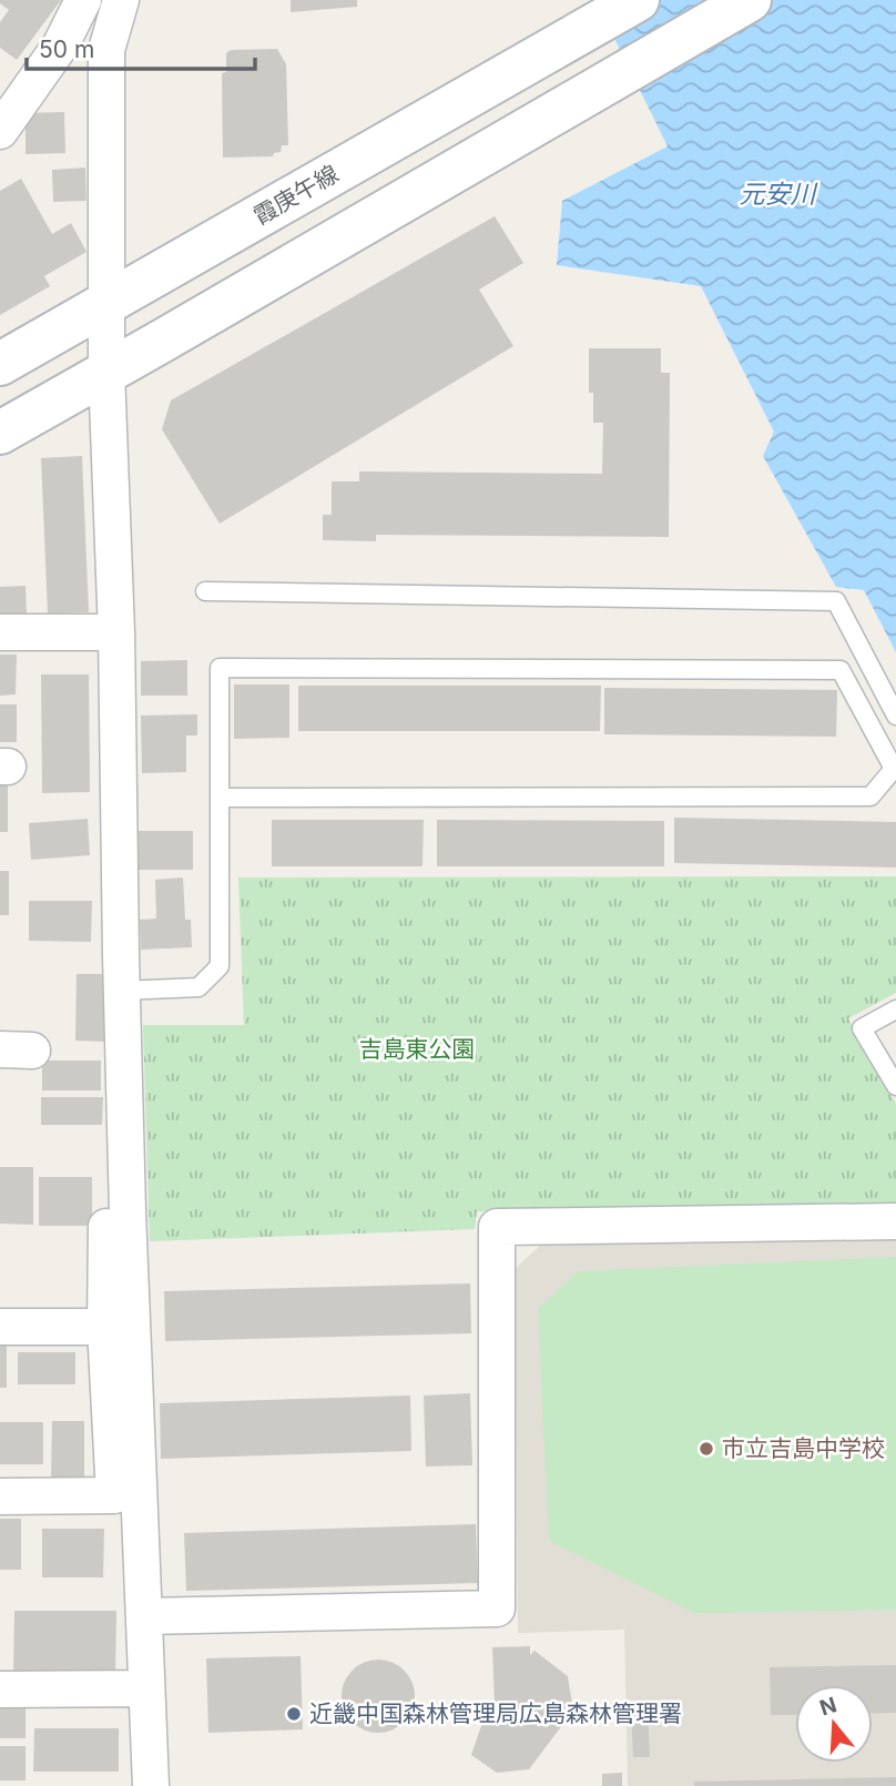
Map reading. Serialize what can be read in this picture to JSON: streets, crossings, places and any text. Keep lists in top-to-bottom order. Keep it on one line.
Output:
{"streets":{"street":["霞庚午線"]},"water":["元安川"],"parks":["吉島東公園"],"places":["市立吉島中学校","近畿中国森林管理局広島森林管理署"],"scale_bar":"50 m","north":"top"}
